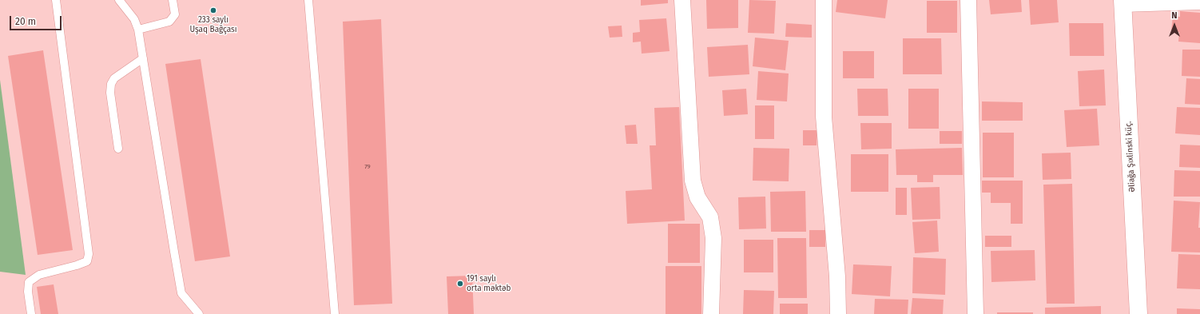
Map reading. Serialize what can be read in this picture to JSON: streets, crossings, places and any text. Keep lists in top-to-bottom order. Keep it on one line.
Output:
{"streets":{"main road":["Əliağa Şıxlinski küç."]},"places":["233 saylı Uşaq Bağçası","191 saylı orta məktəb"],"house_numbers":["79"],"scale_bar":"20 m","north":"top"}
